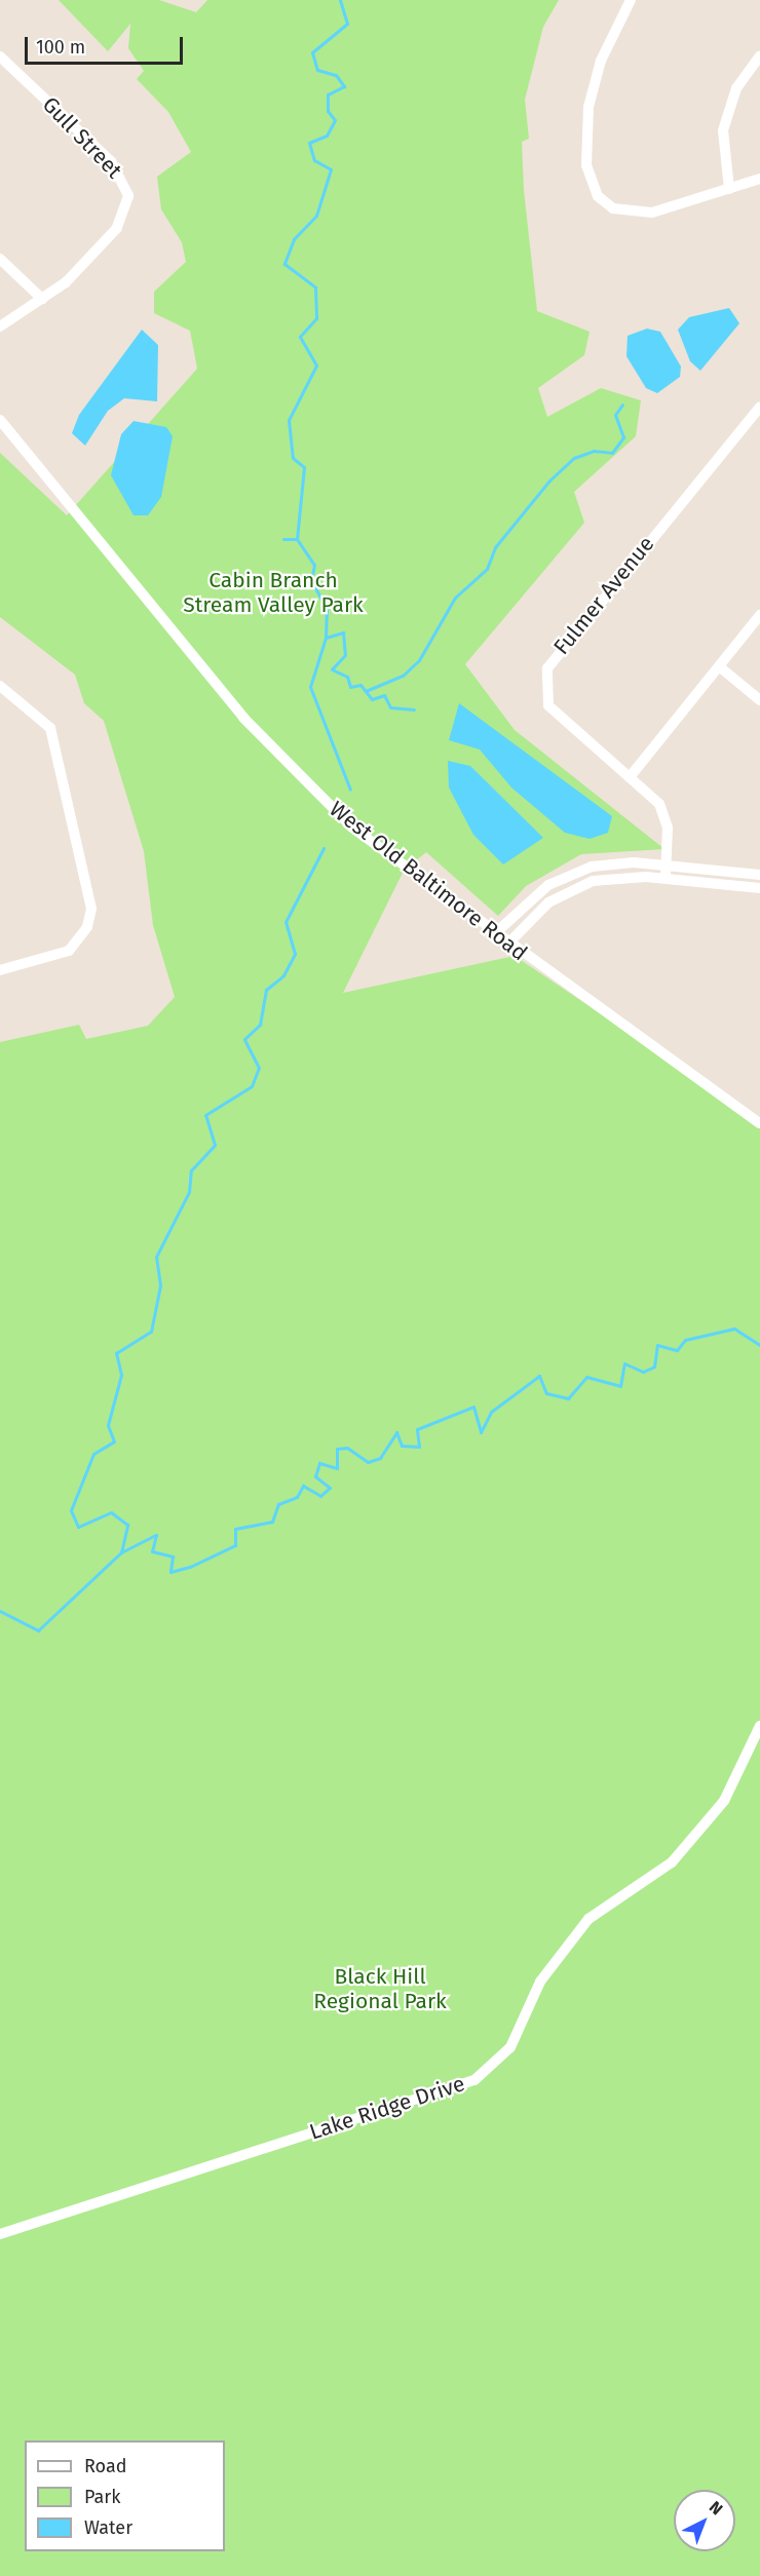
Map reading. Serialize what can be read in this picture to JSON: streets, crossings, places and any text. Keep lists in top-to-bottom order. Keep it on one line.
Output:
{"streets":{"street":["Gull Street","Fulmer Avenue","West Old Baltimore Road","Lake Ridge Drive"]},"parks":["Cabin Branch Stream Valley Park","Black Hill Regional Park"],"legend":["Road","Park","Water"],"scale_bar":"100 m","north":"top right"}
